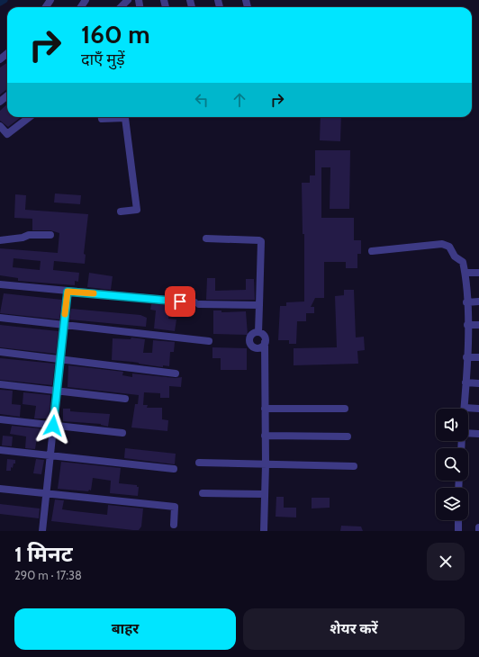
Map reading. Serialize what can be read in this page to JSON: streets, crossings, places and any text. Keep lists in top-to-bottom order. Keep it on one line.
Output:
{"page":{"turn":["160 m","दाएँ मुड़ें"],"heading":["1 मिनट","290 m · 17:38"],"buttons":["बाहर","शेयर करें"]}}
